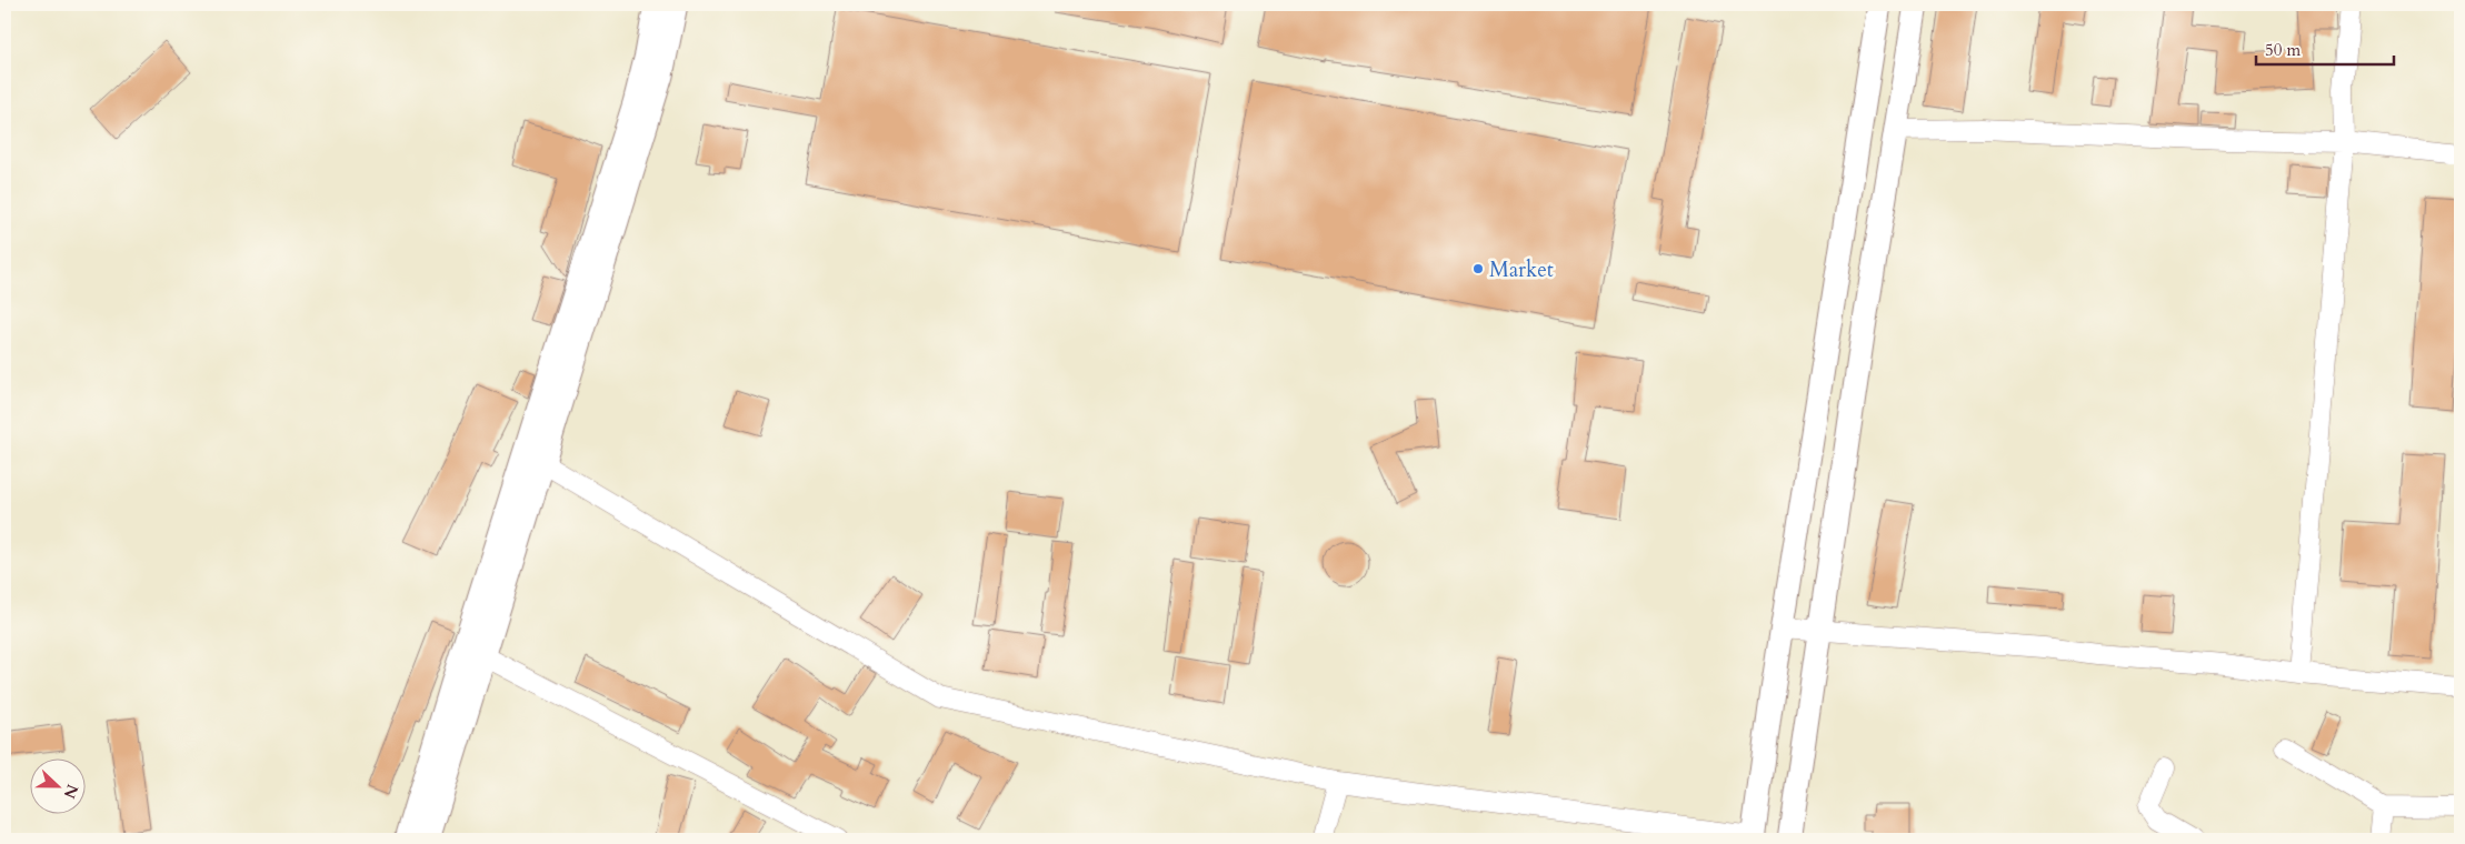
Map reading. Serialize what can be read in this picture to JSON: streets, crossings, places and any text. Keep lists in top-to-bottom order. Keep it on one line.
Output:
{"places":["Market"],"scale_bar":"50 m","north":"right"}
